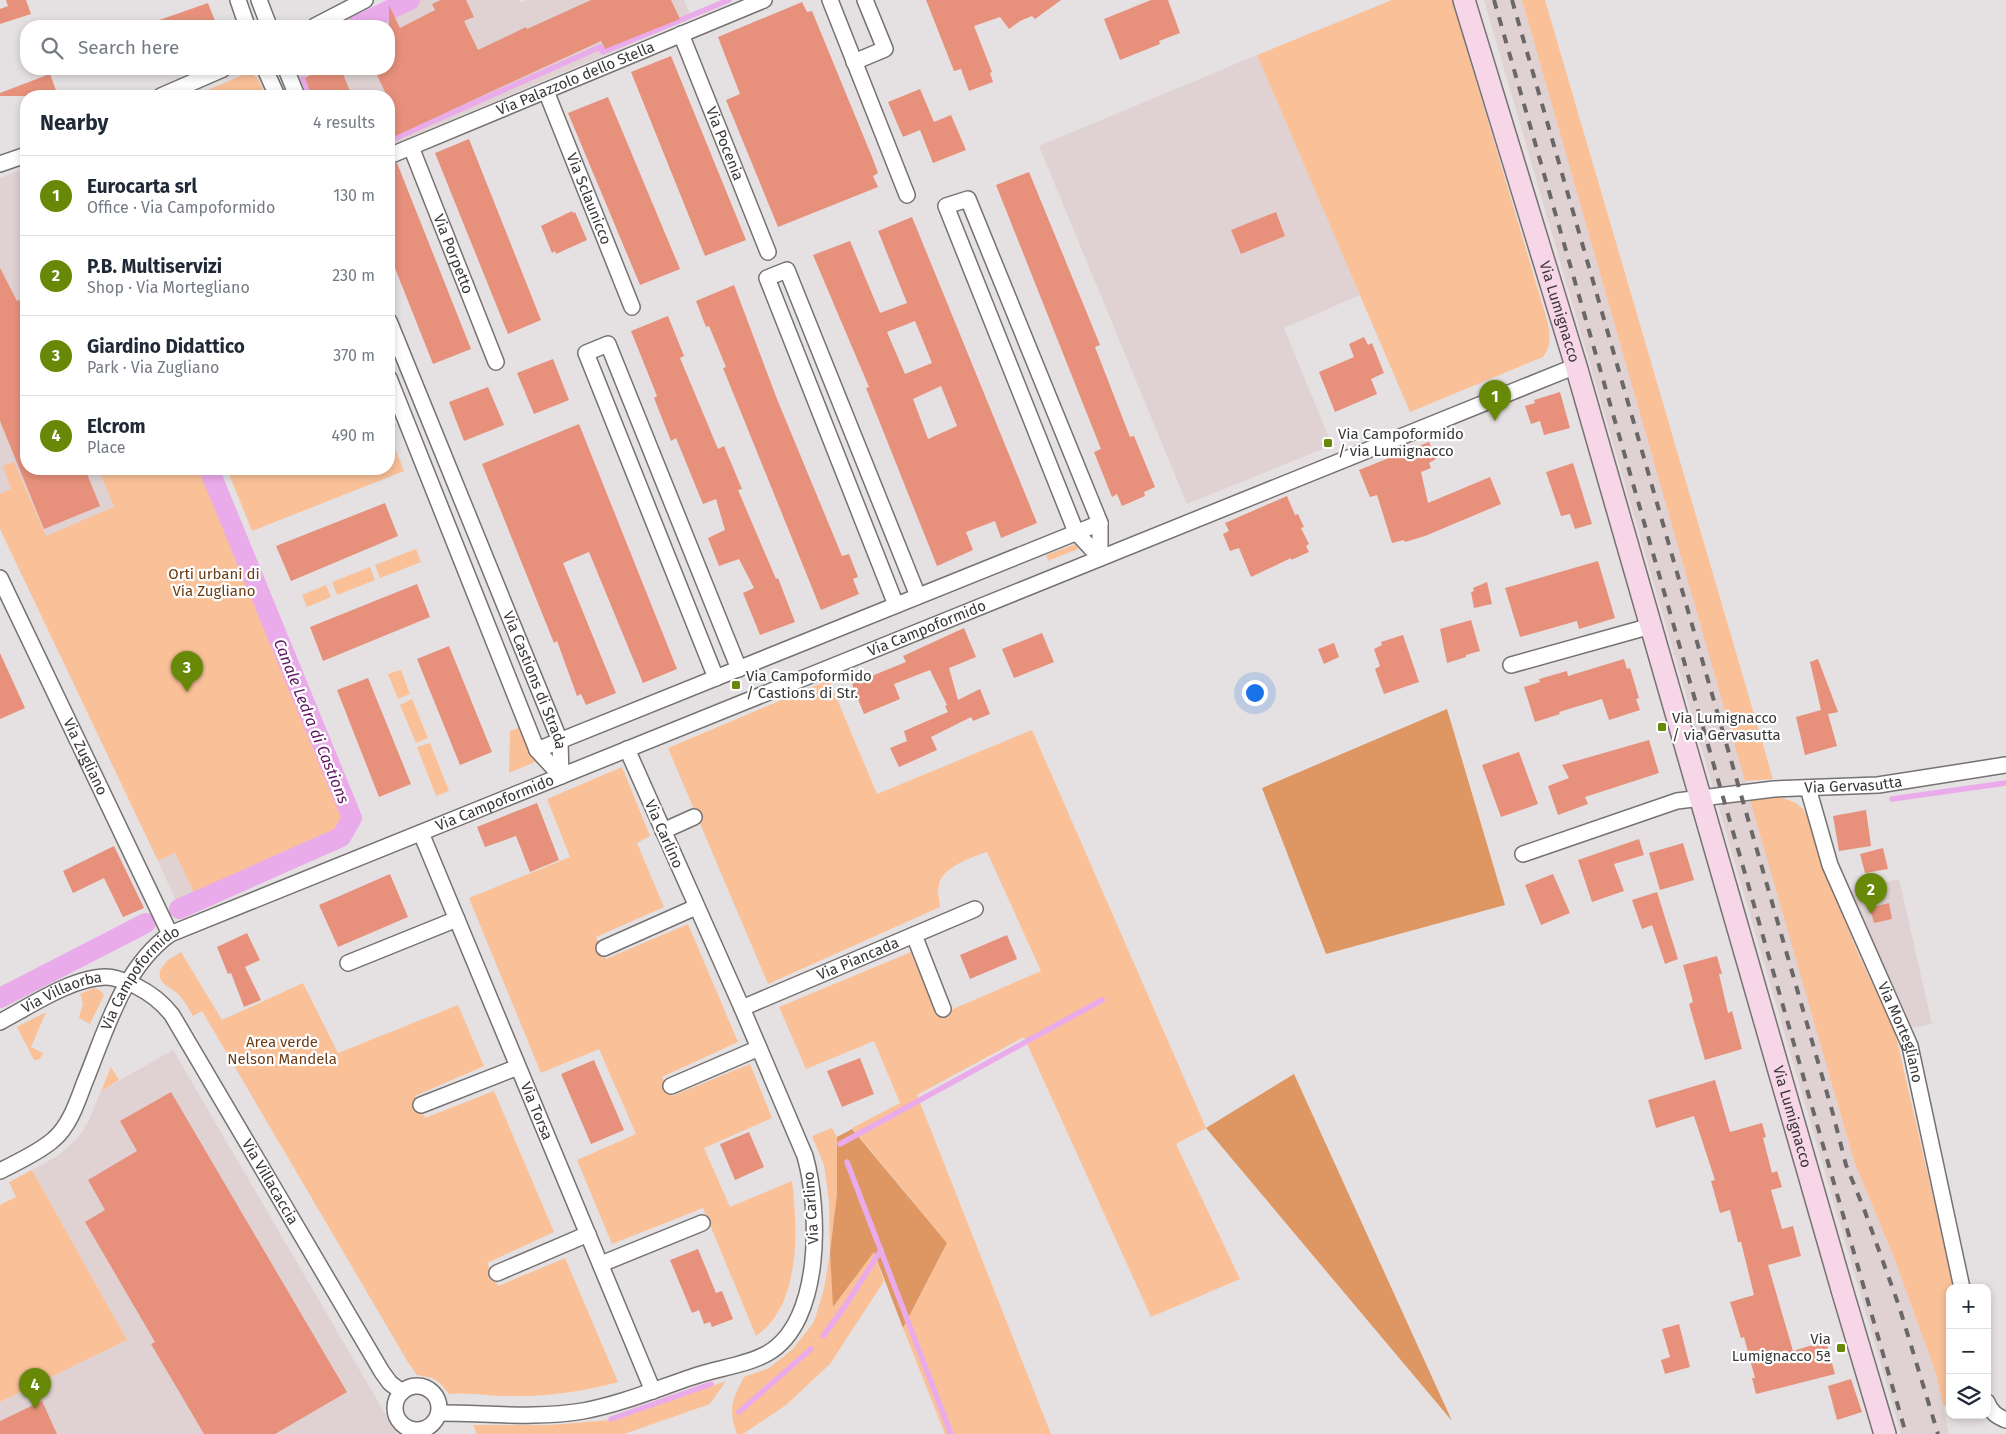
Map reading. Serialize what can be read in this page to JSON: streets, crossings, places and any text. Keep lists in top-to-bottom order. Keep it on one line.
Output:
{"streets":{"main road":["Via Lumignacco"],"street":["Via Palazzolo dello Stella","Via Pocenia","Via Sclaunicco","Via Porpetto","Via Campoformido","Via Castions di Strada","Via Zugliano","Via Gervasutta","Via Carlino","Via Piancada","Via Villaorba","Via Mortegliano","Via Torsa","Via Villacaccia"]},"crossings":[["Via Palazzolo dello Stella","Via Pocenia"],["Via Palazzolo dello Stella","Via Sclaunicco"],["Via Palazzolo dello Stella","Via Porpetto"],["Via Lumignacco","Via Campoformido"],["Via Lumignacco","Via Gervasutta"],["Via Campoformido","Via Castions di Strada"],["Via Campoformido","Via Zugliano"],["Via Campoformido","Via Carlino"],["Via Campoformido","Via Villaorba"],["Via Campoformido","Via Torsa"],["Via Campoformido","Via Villacaccia"],["Via Gervasutta","Via Mortegliano"],["Via Carlino","Via Piancada"],["Via Carlino","Via Torsa"],["Via Carlino","Via Villacaccia"],["Via Villaorba","Via Villacaccia"]],"water":["Canale Ledra di Castions"],"parks":["Orti urbani di Via Zugliano","Area verde Nelson Mandela"],"places":{"transit":["Via Campoformido / via Lumignacco","Via Campoformido / Castions di Str.","Via Lumignacco / via Gervasutta","Via Lumignacco 5ª"]},"page":{"search":"Search here","heading":["Nearby","4 results"],"list":[{"mark":"1","name":"Eurocarta srl","note":"Office · Via Campoformido","value":"130 m"},{"mark":"2","name":"P.B. Multiservizi","note":"Shop · Via Mortegliano","value":"230 m"},{"mark":"3","name":"Giardino Didattico","note":"Park · Via Zugliano","value":"370 m"},{"mark":"4","name":"Elcrom","note":"Place","value":"490 m"}],"pins":["1","3","2","4"],"map_buttons":["+","−"]}}
